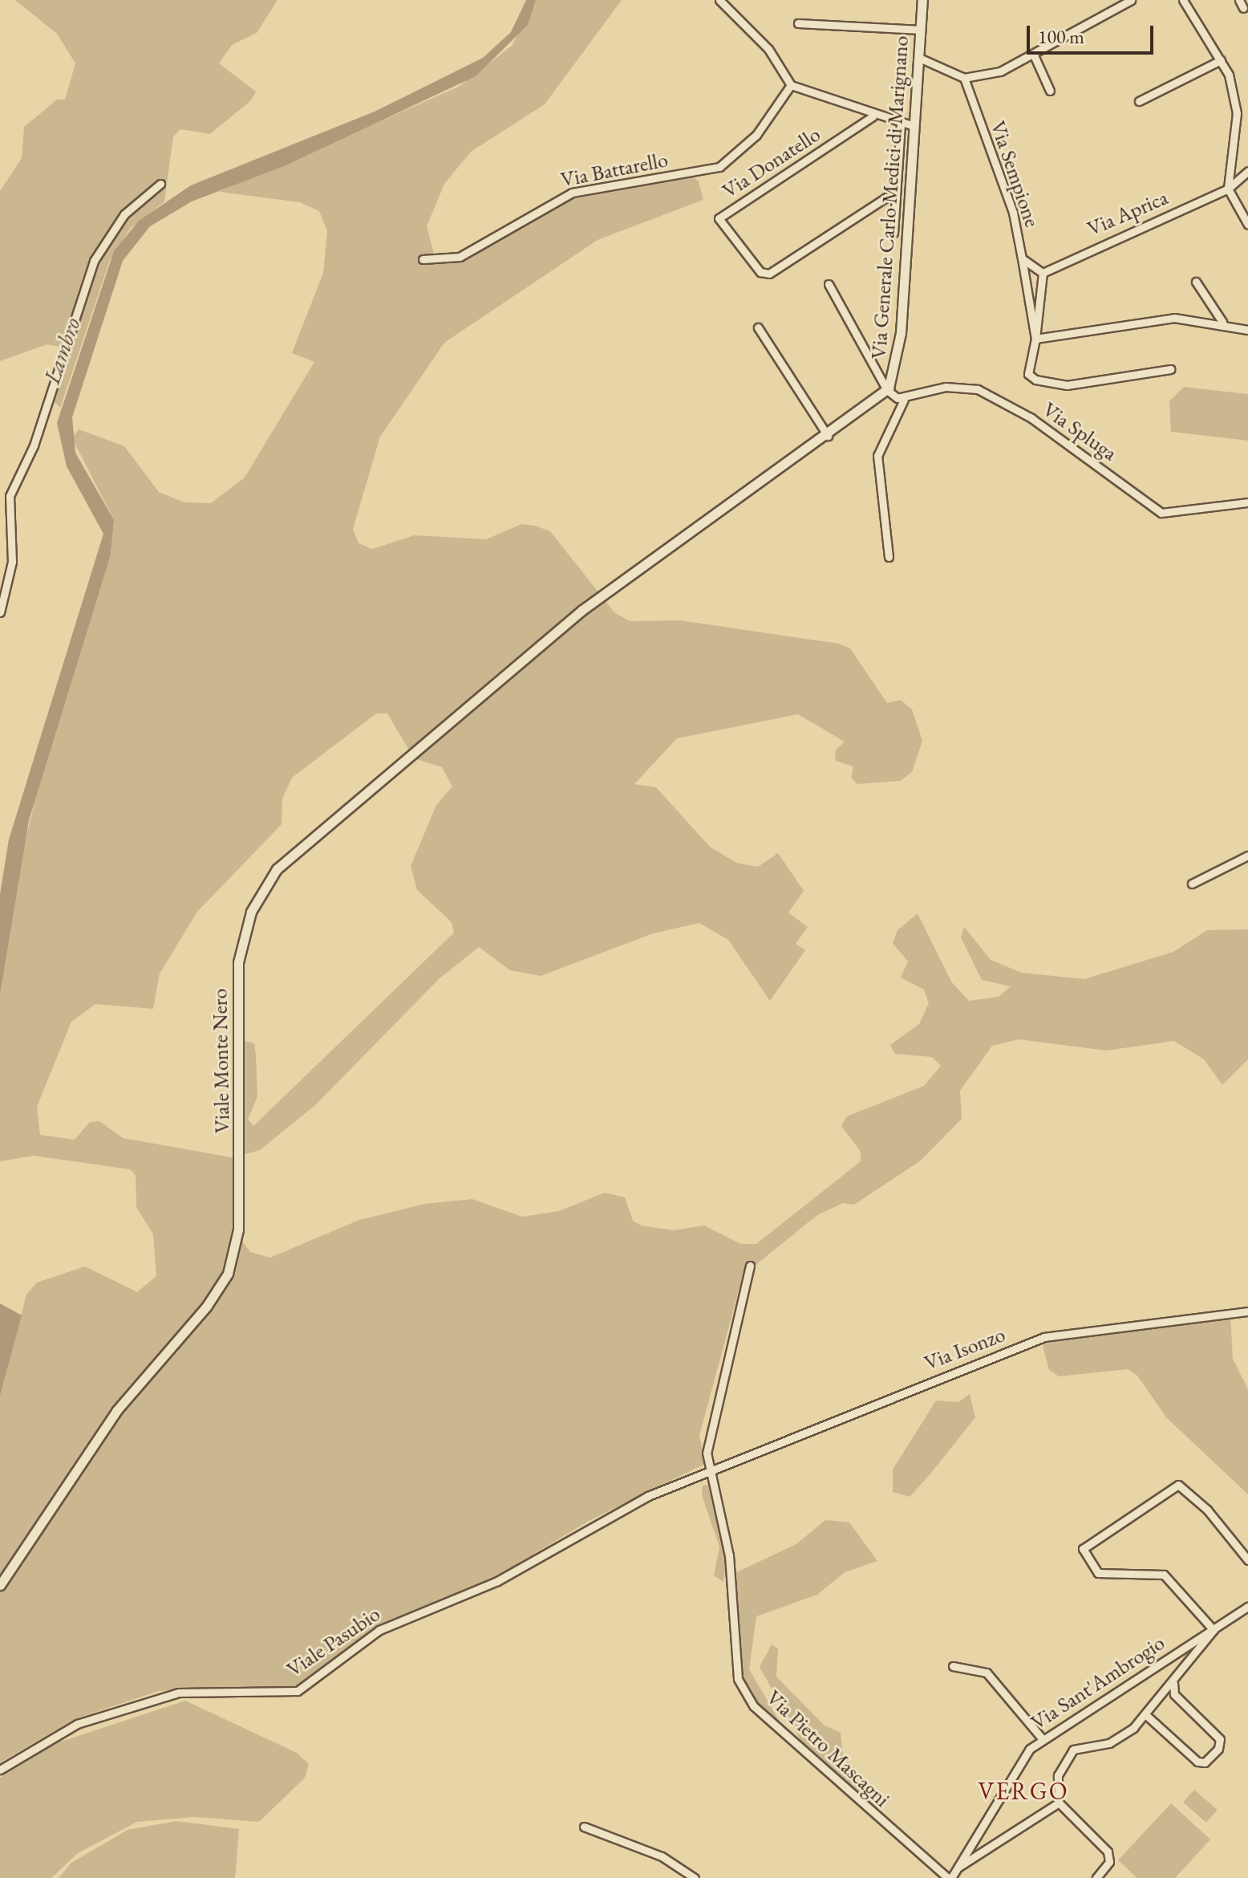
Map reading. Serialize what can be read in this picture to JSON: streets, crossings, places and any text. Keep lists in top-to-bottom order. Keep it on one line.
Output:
{"streets":{"street":["Via Donatello","Via Battarello","Via Sempione","Via Generale Carlo Medici di Marignano","Via Aprica","Via Spluga","Viale Monte Nero","Via Isonzo","Viale Pasubio","Via Sant'Ambrogio","Via Pietro Mascagni"]},"crossings":[["Via Sempione","Via Aprica"],["Via Generale Carlo Medici di Marignano","Viale Monte Nero"],["Via Isonzo","Viale Pasubio"],["Via Isonzo","Via Pietro Mascagni"],["Viale Pasubio","Via Pietro Mascagni"],["Via Sant'Ambrogio","Via Pietro Mascagni"]],"districts":["VERGO"],"water":["Lambro"],"scale_bar":"100 m"}
